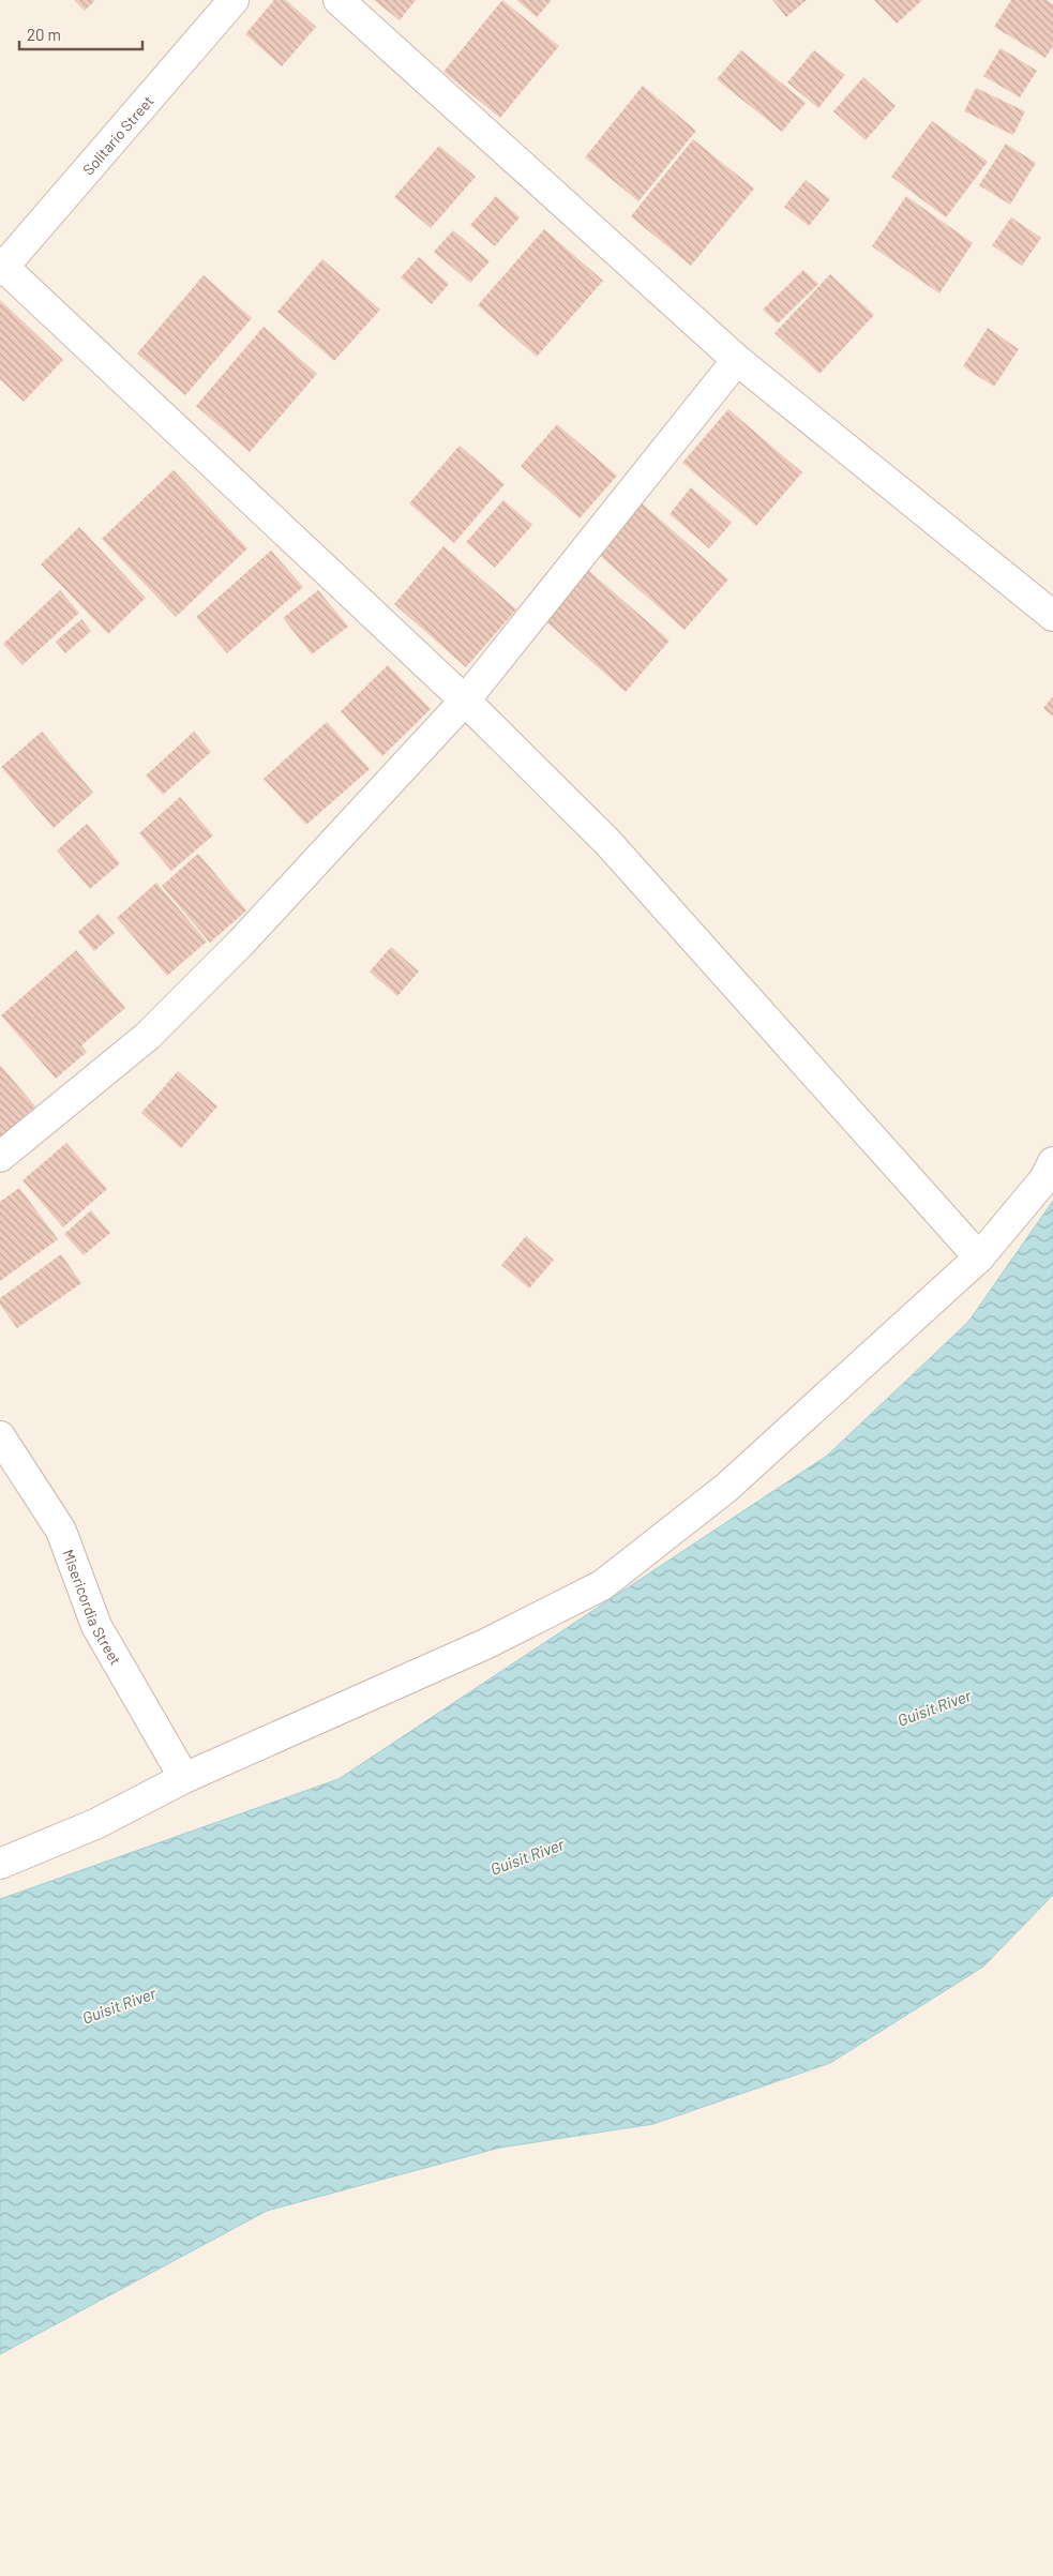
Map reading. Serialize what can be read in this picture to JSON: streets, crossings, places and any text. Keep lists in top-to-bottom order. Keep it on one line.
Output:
{"streets":{"street":["Solitario Street","Misericordia Street"]},"water":["Guisit River"],"scale_bar":"20 m"}
